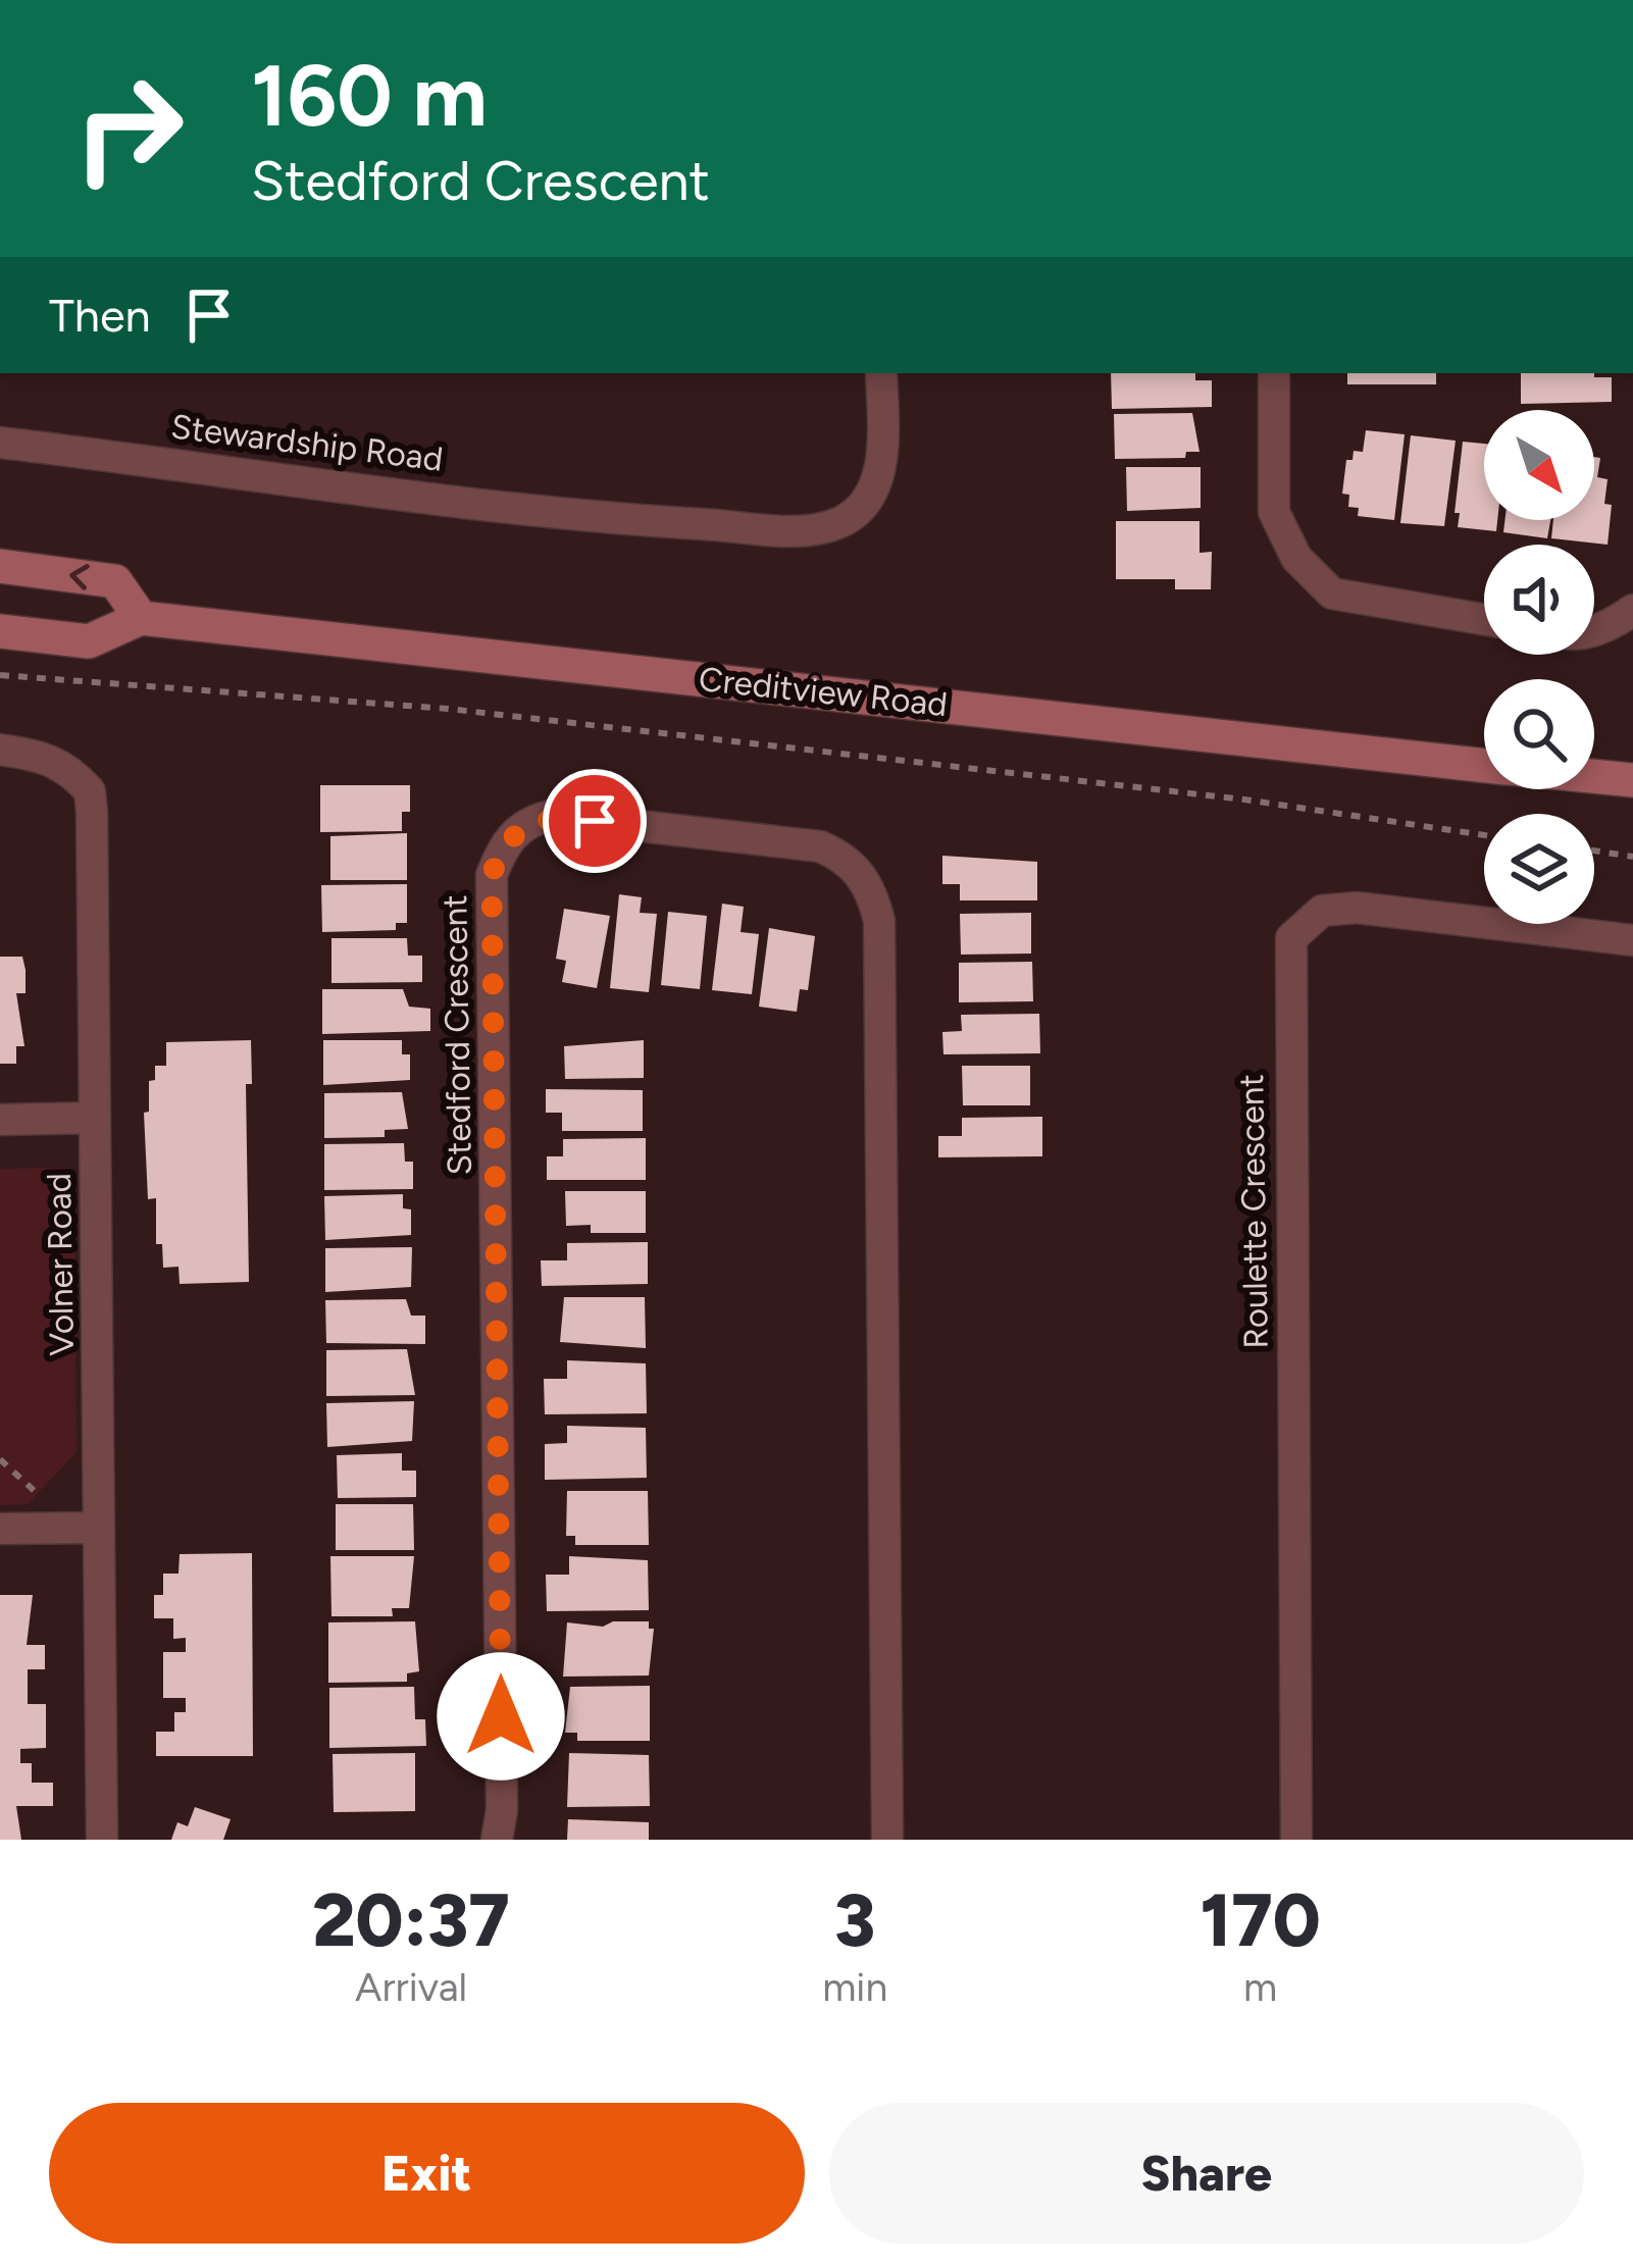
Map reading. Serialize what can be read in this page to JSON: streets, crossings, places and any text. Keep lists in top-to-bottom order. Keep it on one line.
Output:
{"streets":{"main road":["Creditview Road"],"street":["Stewardship Road","Stedford Crescent","Roulette Crescent","Volner Road"]},"north":"bottom right","page":{"turn":["160 m","Stedford Crescent"],"then":"Then","eta":["20:37","Arrival","3","min","170","m"],"buttons":["Exit","Share"]}}
